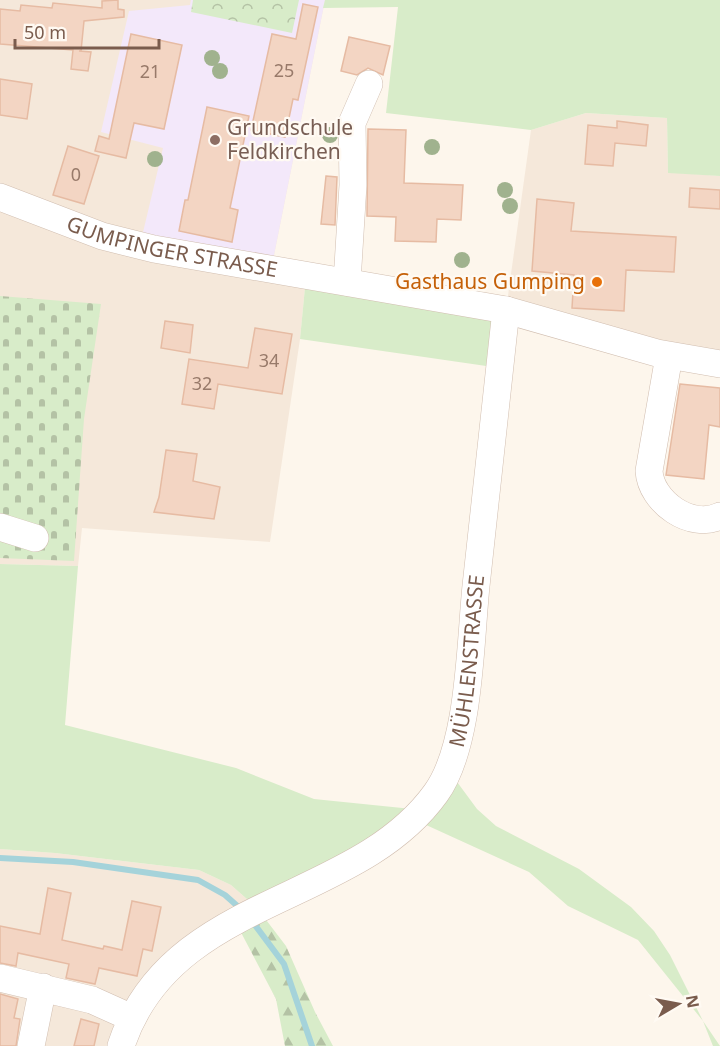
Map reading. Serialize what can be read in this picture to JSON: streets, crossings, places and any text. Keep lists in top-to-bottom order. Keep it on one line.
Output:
{"streets":{"street":["GUMPINGER STRASSE","MÜHLENSTRASSE"]},"crossings":[["GUMPINGER STRASSE","MÜHLENSTRASSE"]],"places":["Grundschule Feldkirchen","Gasthaus Gumping"],"house_numbers":["25","21","0","34","32"],"scale_bar":"50 m","north":"right"}
